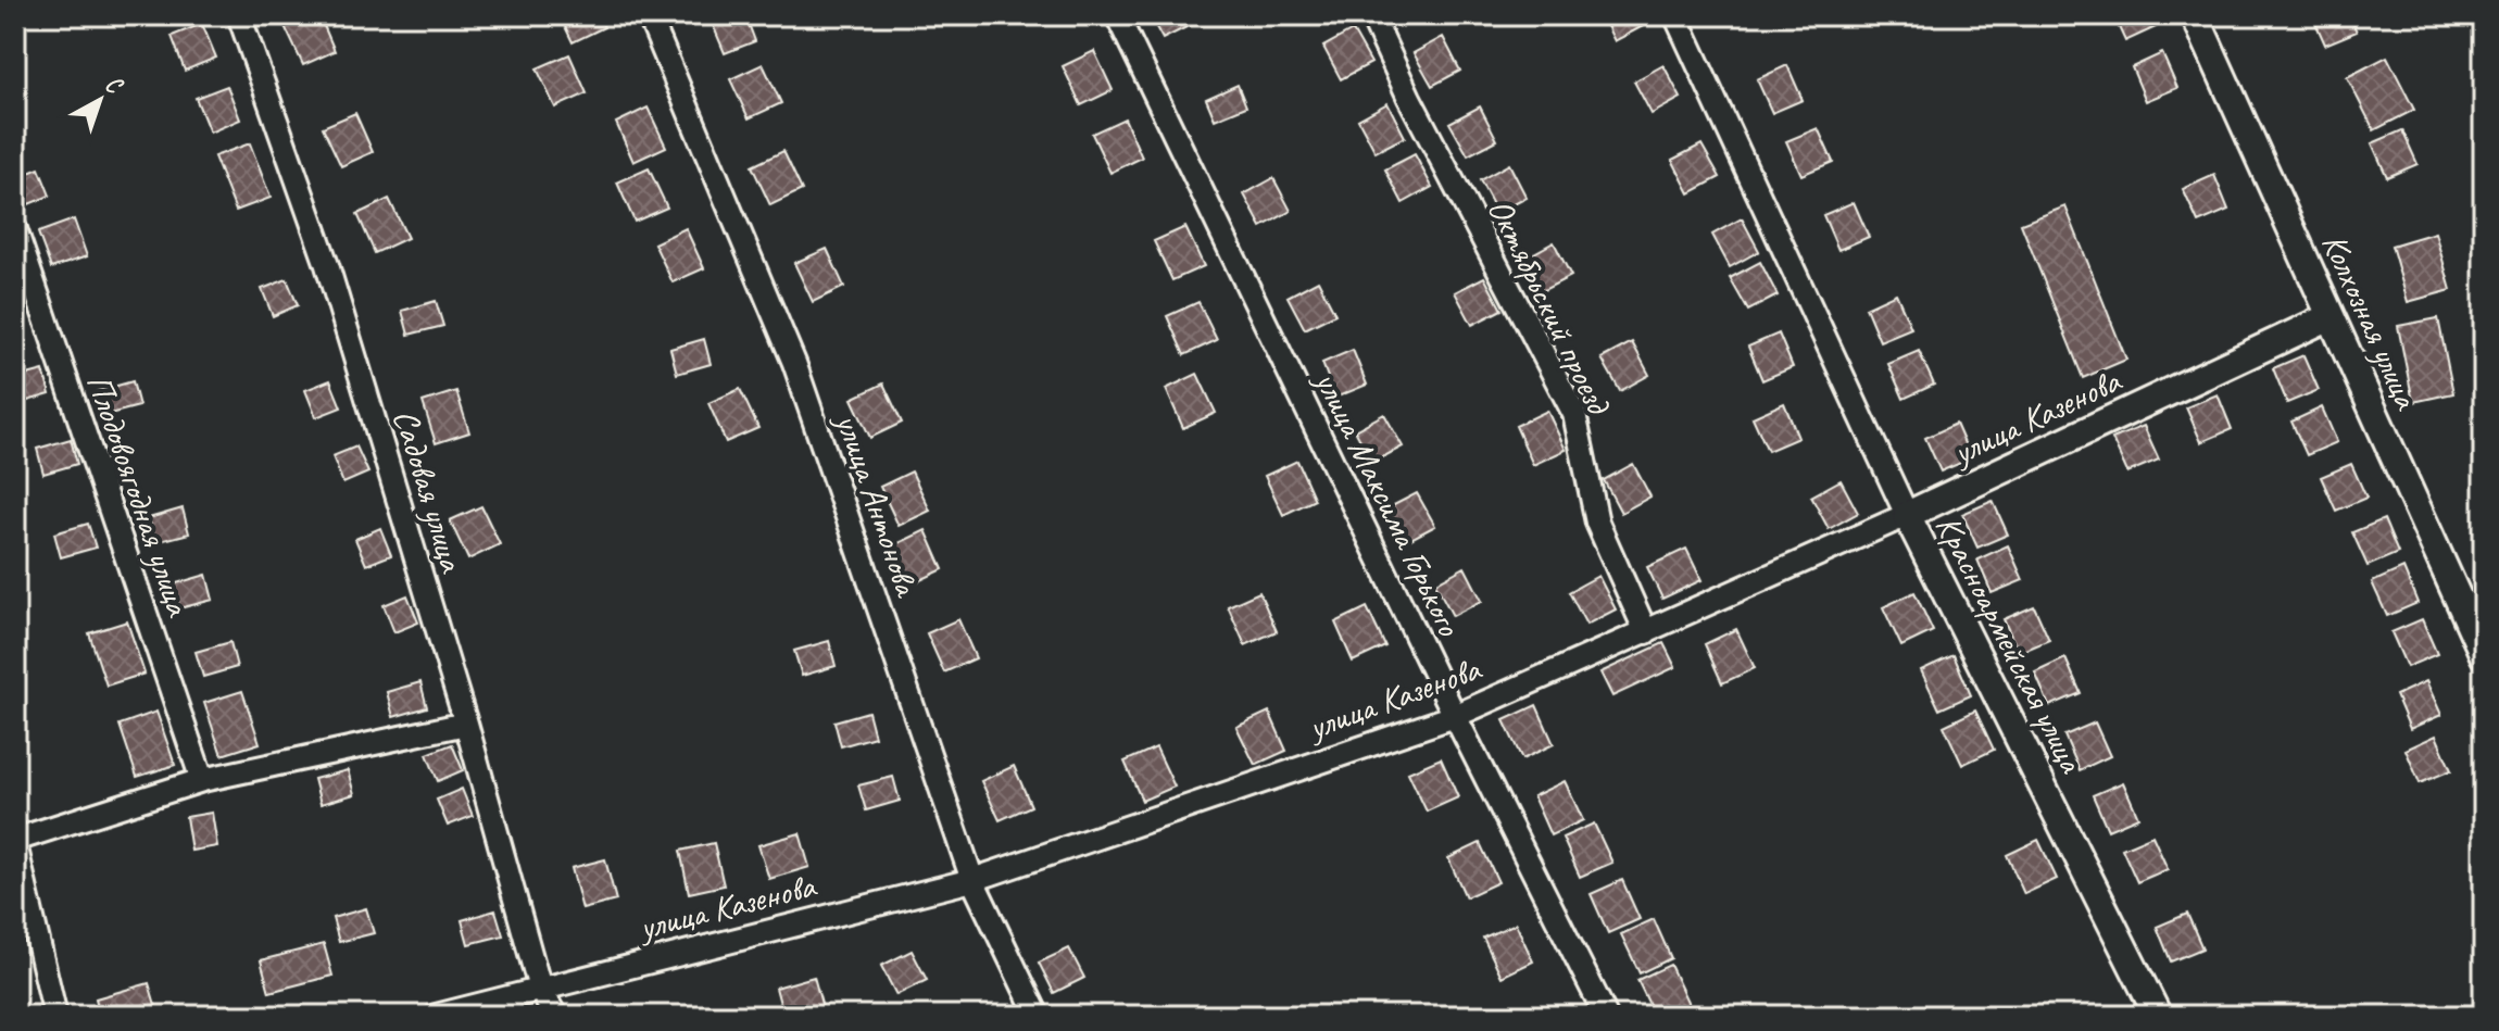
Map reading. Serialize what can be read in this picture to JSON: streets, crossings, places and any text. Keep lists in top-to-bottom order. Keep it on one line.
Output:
{"streets":{"street":["Октябрьский проезд","Колхозная улица","улица Казенова","Садовая улица","Плодовоягодная улица","улица Максима Горького","улица Антонова","Красноармейская улица"]},"crossings":[["Октябрьский проезд","улица Казенова"],["Колхозная улица","улица Казенова"],["улица Казенова","Садовая улица"],["улица Казенова","улица Максима Горького"],["улица Казенова","улица Антонова"],["улица Казенова","Красноармейская улица"]],"north":"top right"}
